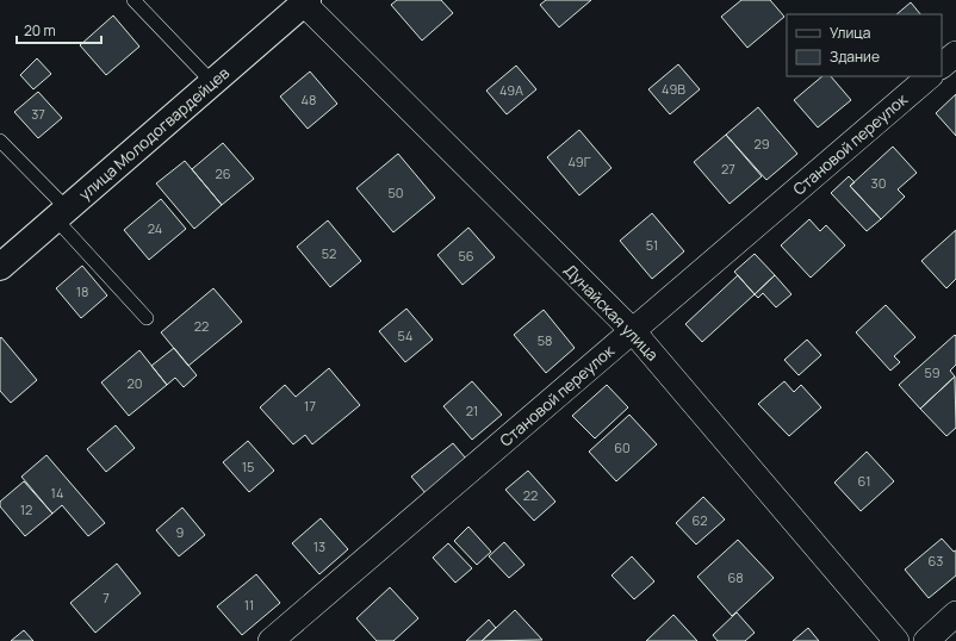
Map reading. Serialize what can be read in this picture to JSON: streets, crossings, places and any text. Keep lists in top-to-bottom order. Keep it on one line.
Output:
{"streets":{"street":["улица Молодогвардейцев","Становой переулок","Дунайская улица"]},"crossings":[["улица Молодогвардейцев","Дунайская улица"],["Становой переулок","Дунайская улица"]],"house_numbers":["49В","49А","48","37","29","49Г","27","26","30","50","24","51","52","56","18","22","54","58","59","20","17","21","60","15","61","14","22","12","62","9","13","63","68","7","11"],"legend":["Улица","Здание"],"scale_bar":"20 m"}
